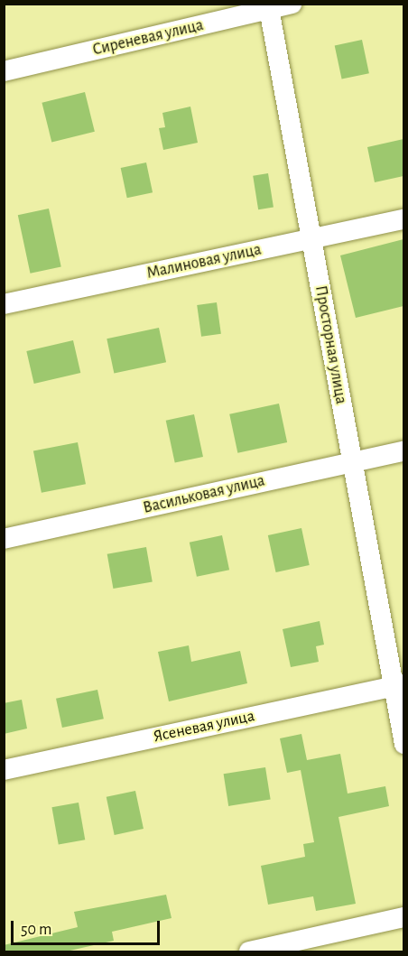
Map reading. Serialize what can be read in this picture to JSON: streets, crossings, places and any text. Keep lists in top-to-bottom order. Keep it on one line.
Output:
{"streets":{"street":["Сиреневая улица","Малиновая улица","Просторная улица","Васильковая улица","Ясеневая улица"]},"crossings":[["Сиреневая улица","Просторная улица"],["Малиновая улица","Просторная улица"],["Просторная улица","Васильковая улица"],["Просторная улица","Ясеневая улица"]],"scale_bar":"50 m"}
